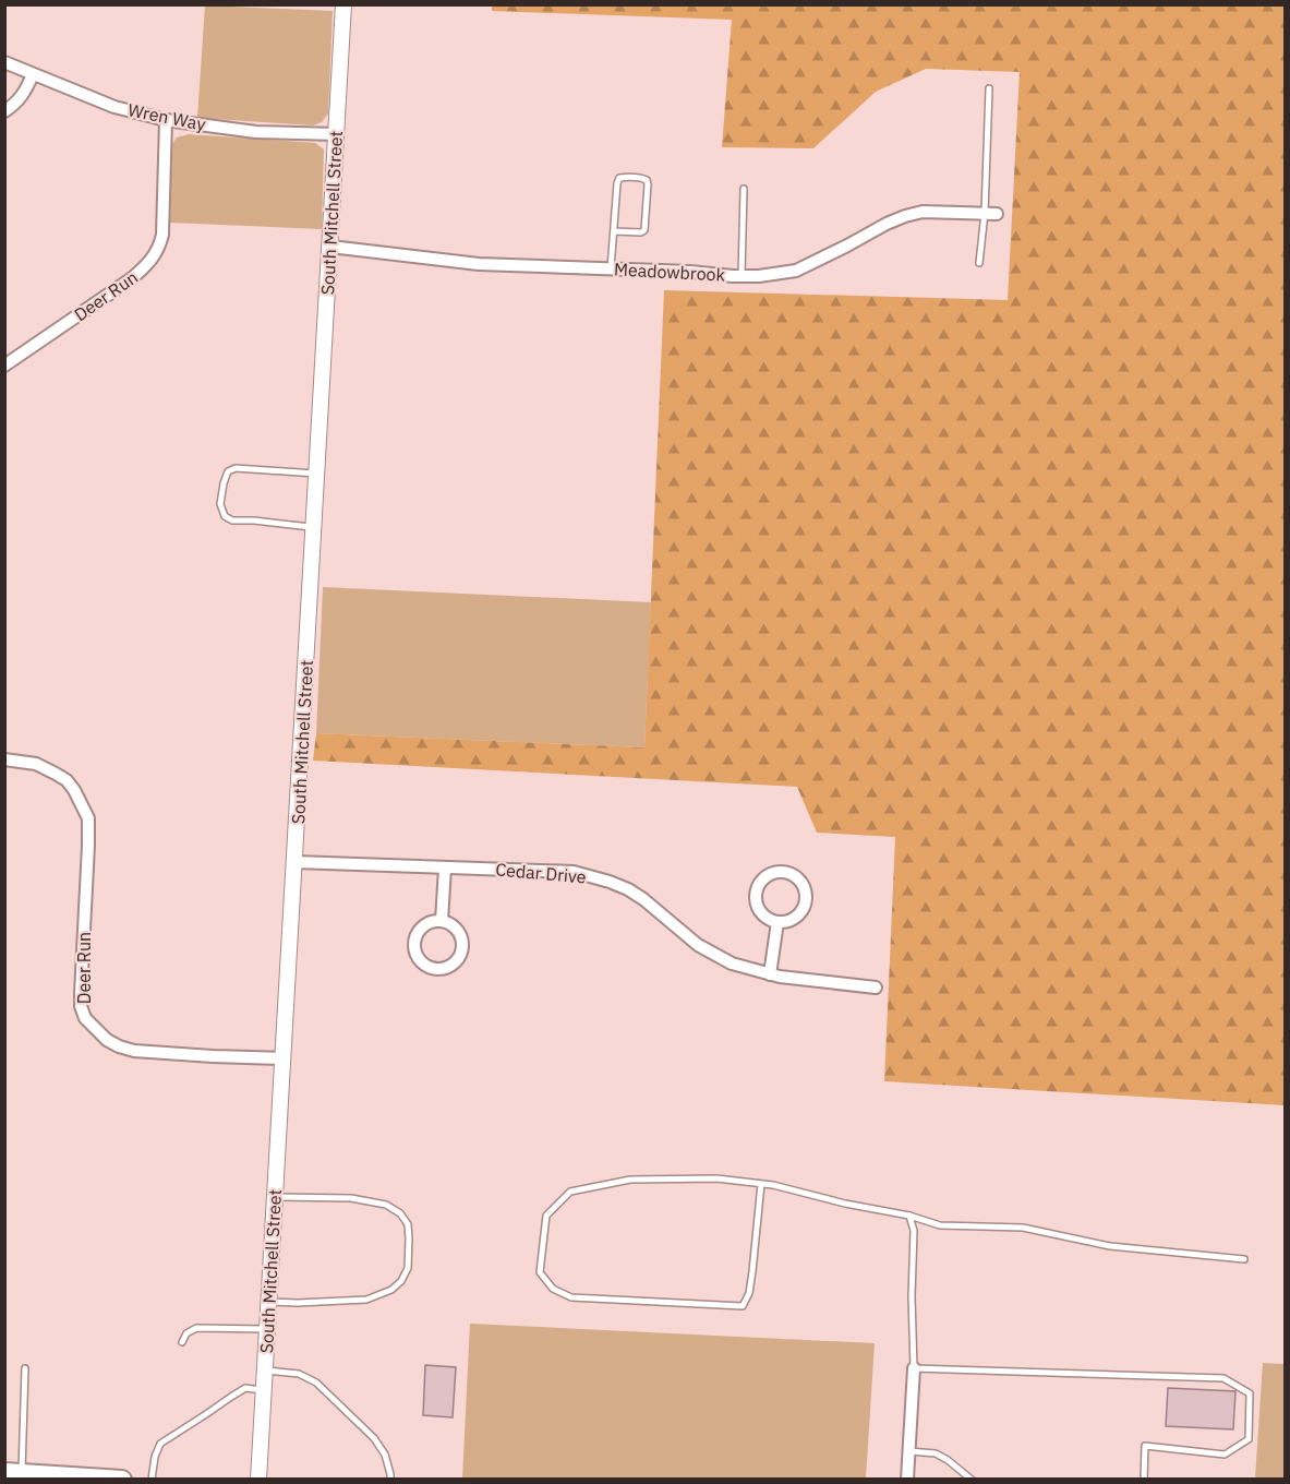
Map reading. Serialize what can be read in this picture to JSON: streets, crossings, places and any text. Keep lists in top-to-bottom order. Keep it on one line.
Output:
{"streets":{"street":["Wren Way","South Mitchell Street","Meadowbrook","Deer Run","Cedar Drive"]},"crossings":[["Wren Way","South Mitchell Street"],["Wren Way","Deer Run"],["South Mitchell Street","Meadowbrook"],["South Mitchell Street","Deer Run"],["South Mitchell Street","Cedar Drive"]]}
